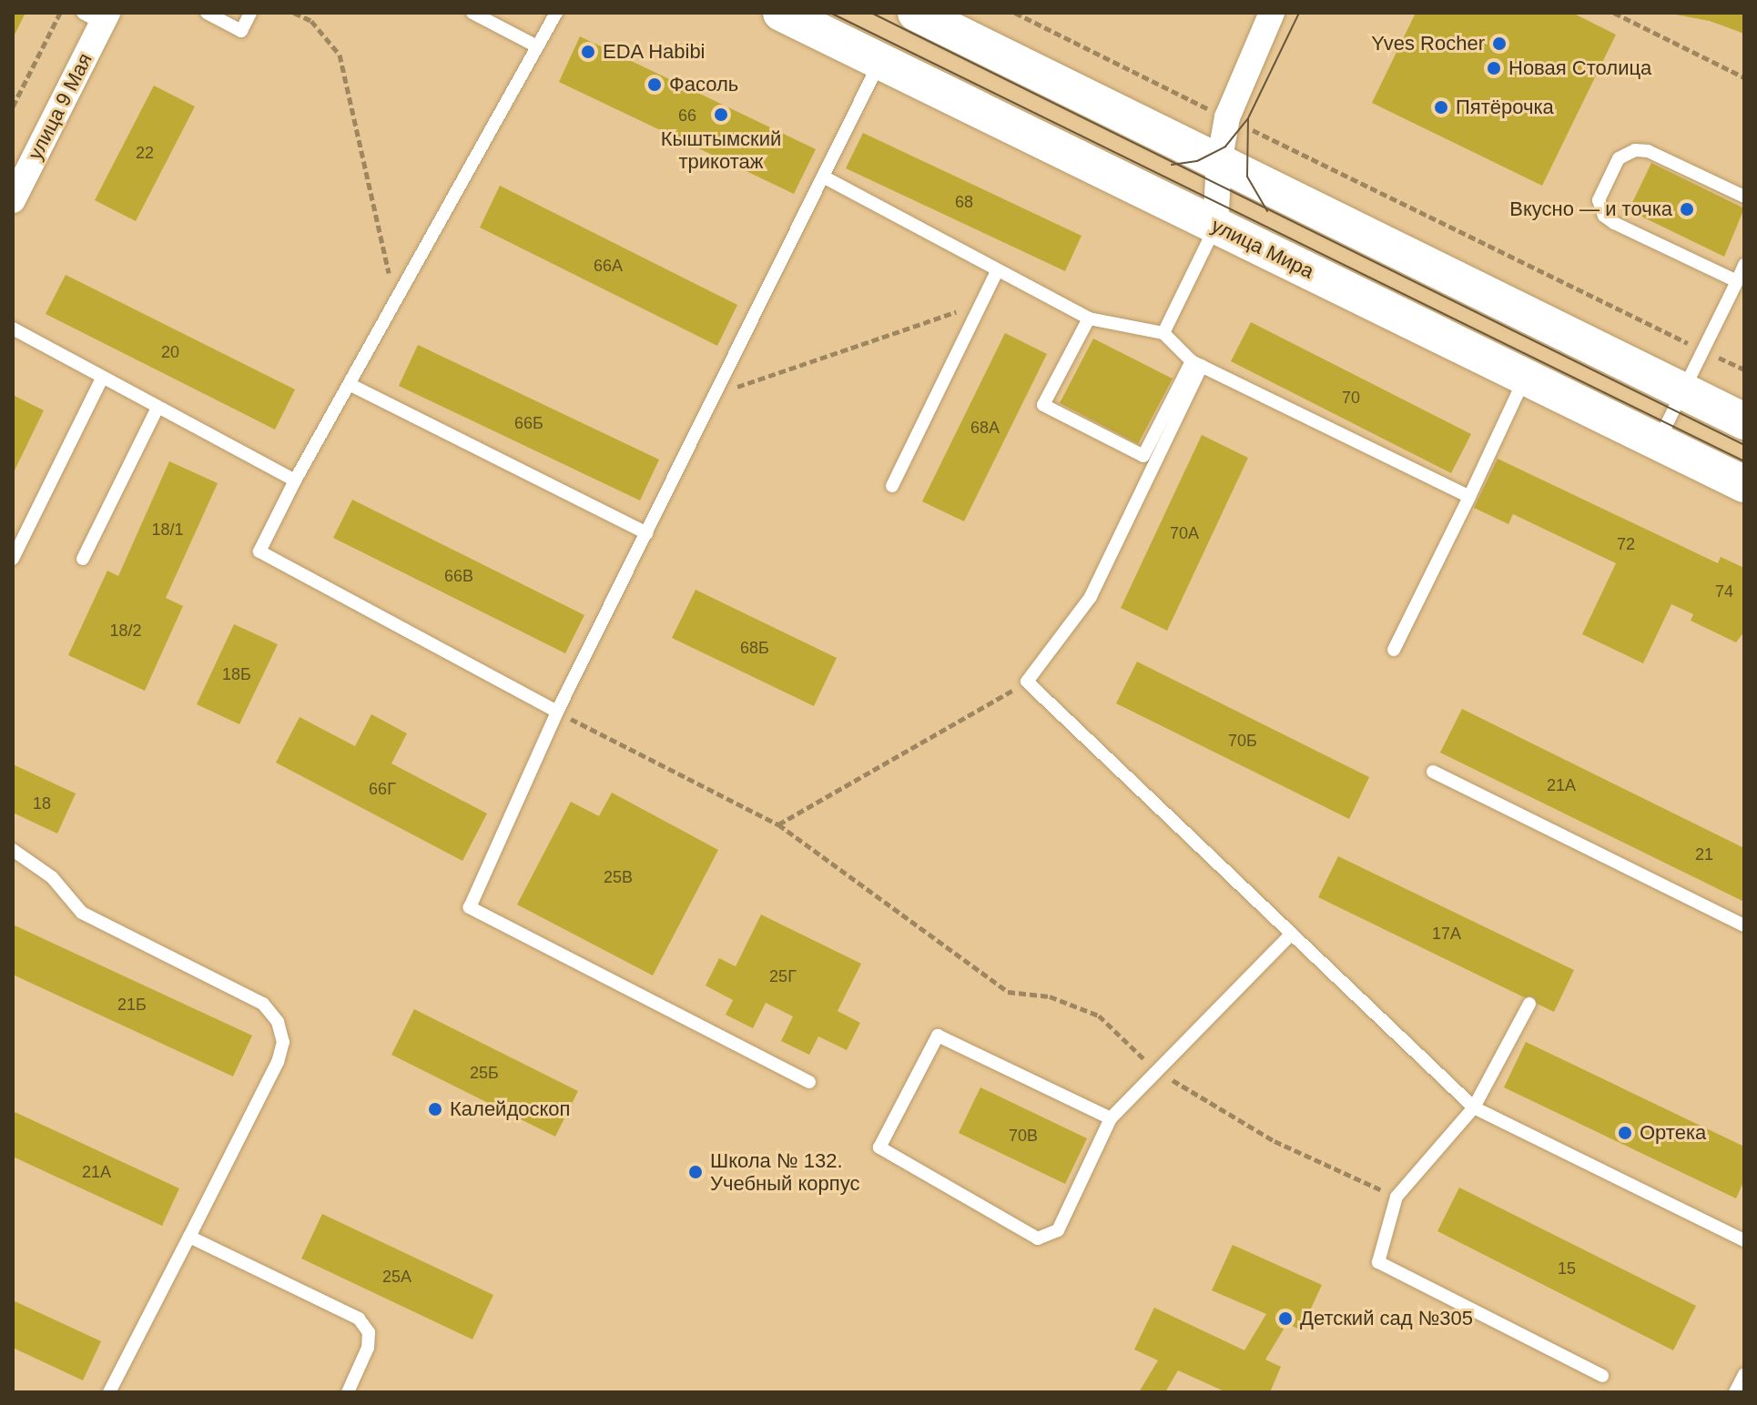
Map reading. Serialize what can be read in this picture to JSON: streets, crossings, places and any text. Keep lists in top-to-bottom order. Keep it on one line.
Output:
{"streets":{"main road":["улица Мира"],"street":["улица 9 Мая"]},"places":["Yves Rocher","EDA Habibi","Новая Столица","Фасоль","Пятёрочка","Кыштымский трикотаж","Вкусно — и точка","Калейдоскоп","Ортека","Школа № 132. Учебный корпус","Детский сад №305"],"house_numbers":["66","22","68","66А","20","70","66Б","68А","18/1","70А","72","66В","74","18/2","68Б","18Б","70Б","21А","66Г","18","21","25В","17А","25Г","21Б","25Б","70В","21А","15","25А"]}
